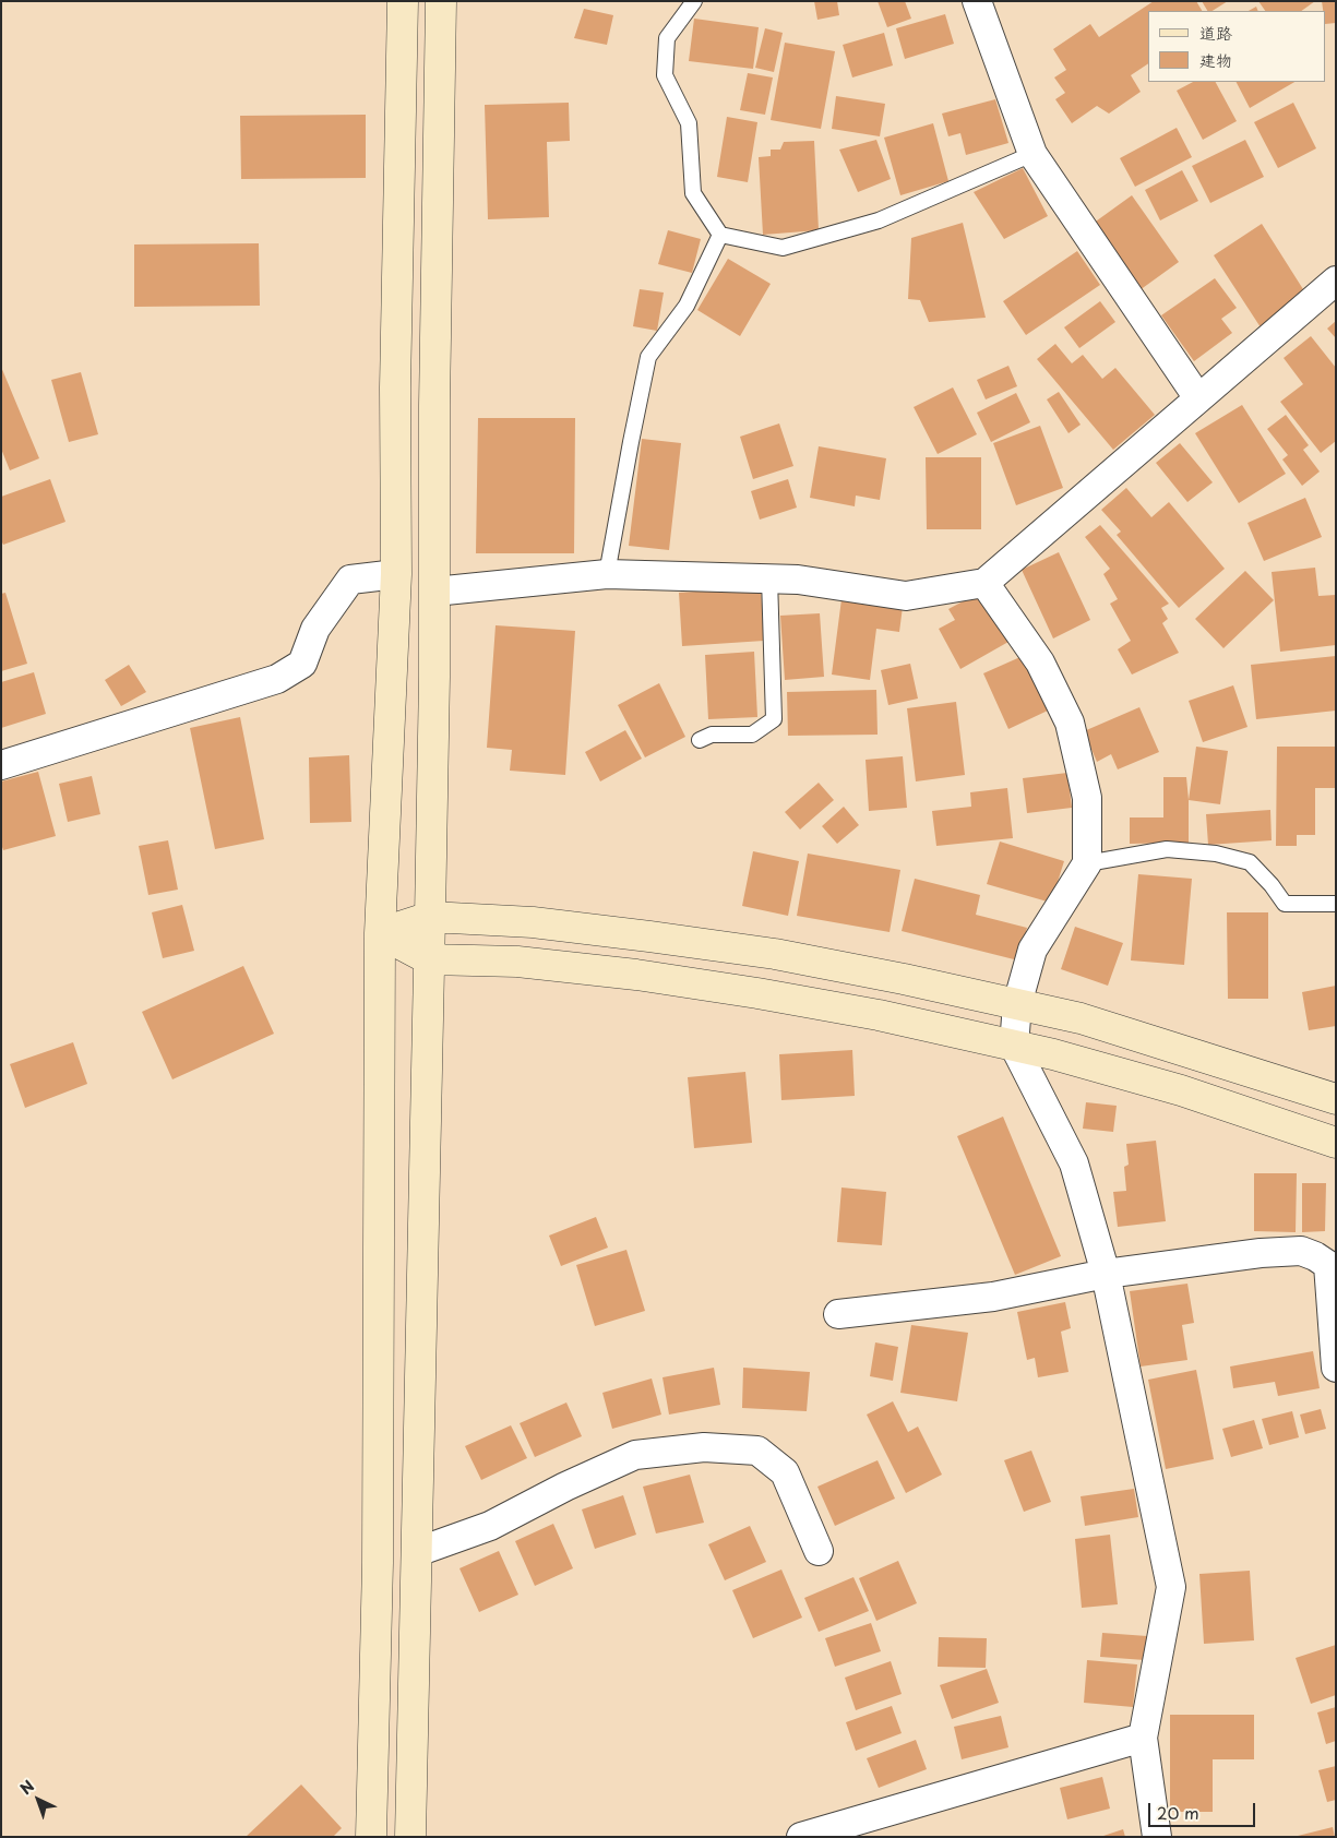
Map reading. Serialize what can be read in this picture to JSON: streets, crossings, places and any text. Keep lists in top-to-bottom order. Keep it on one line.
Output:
{"legend":["道路","建物"],"scale_bar":"20 m","north":"top left"}
